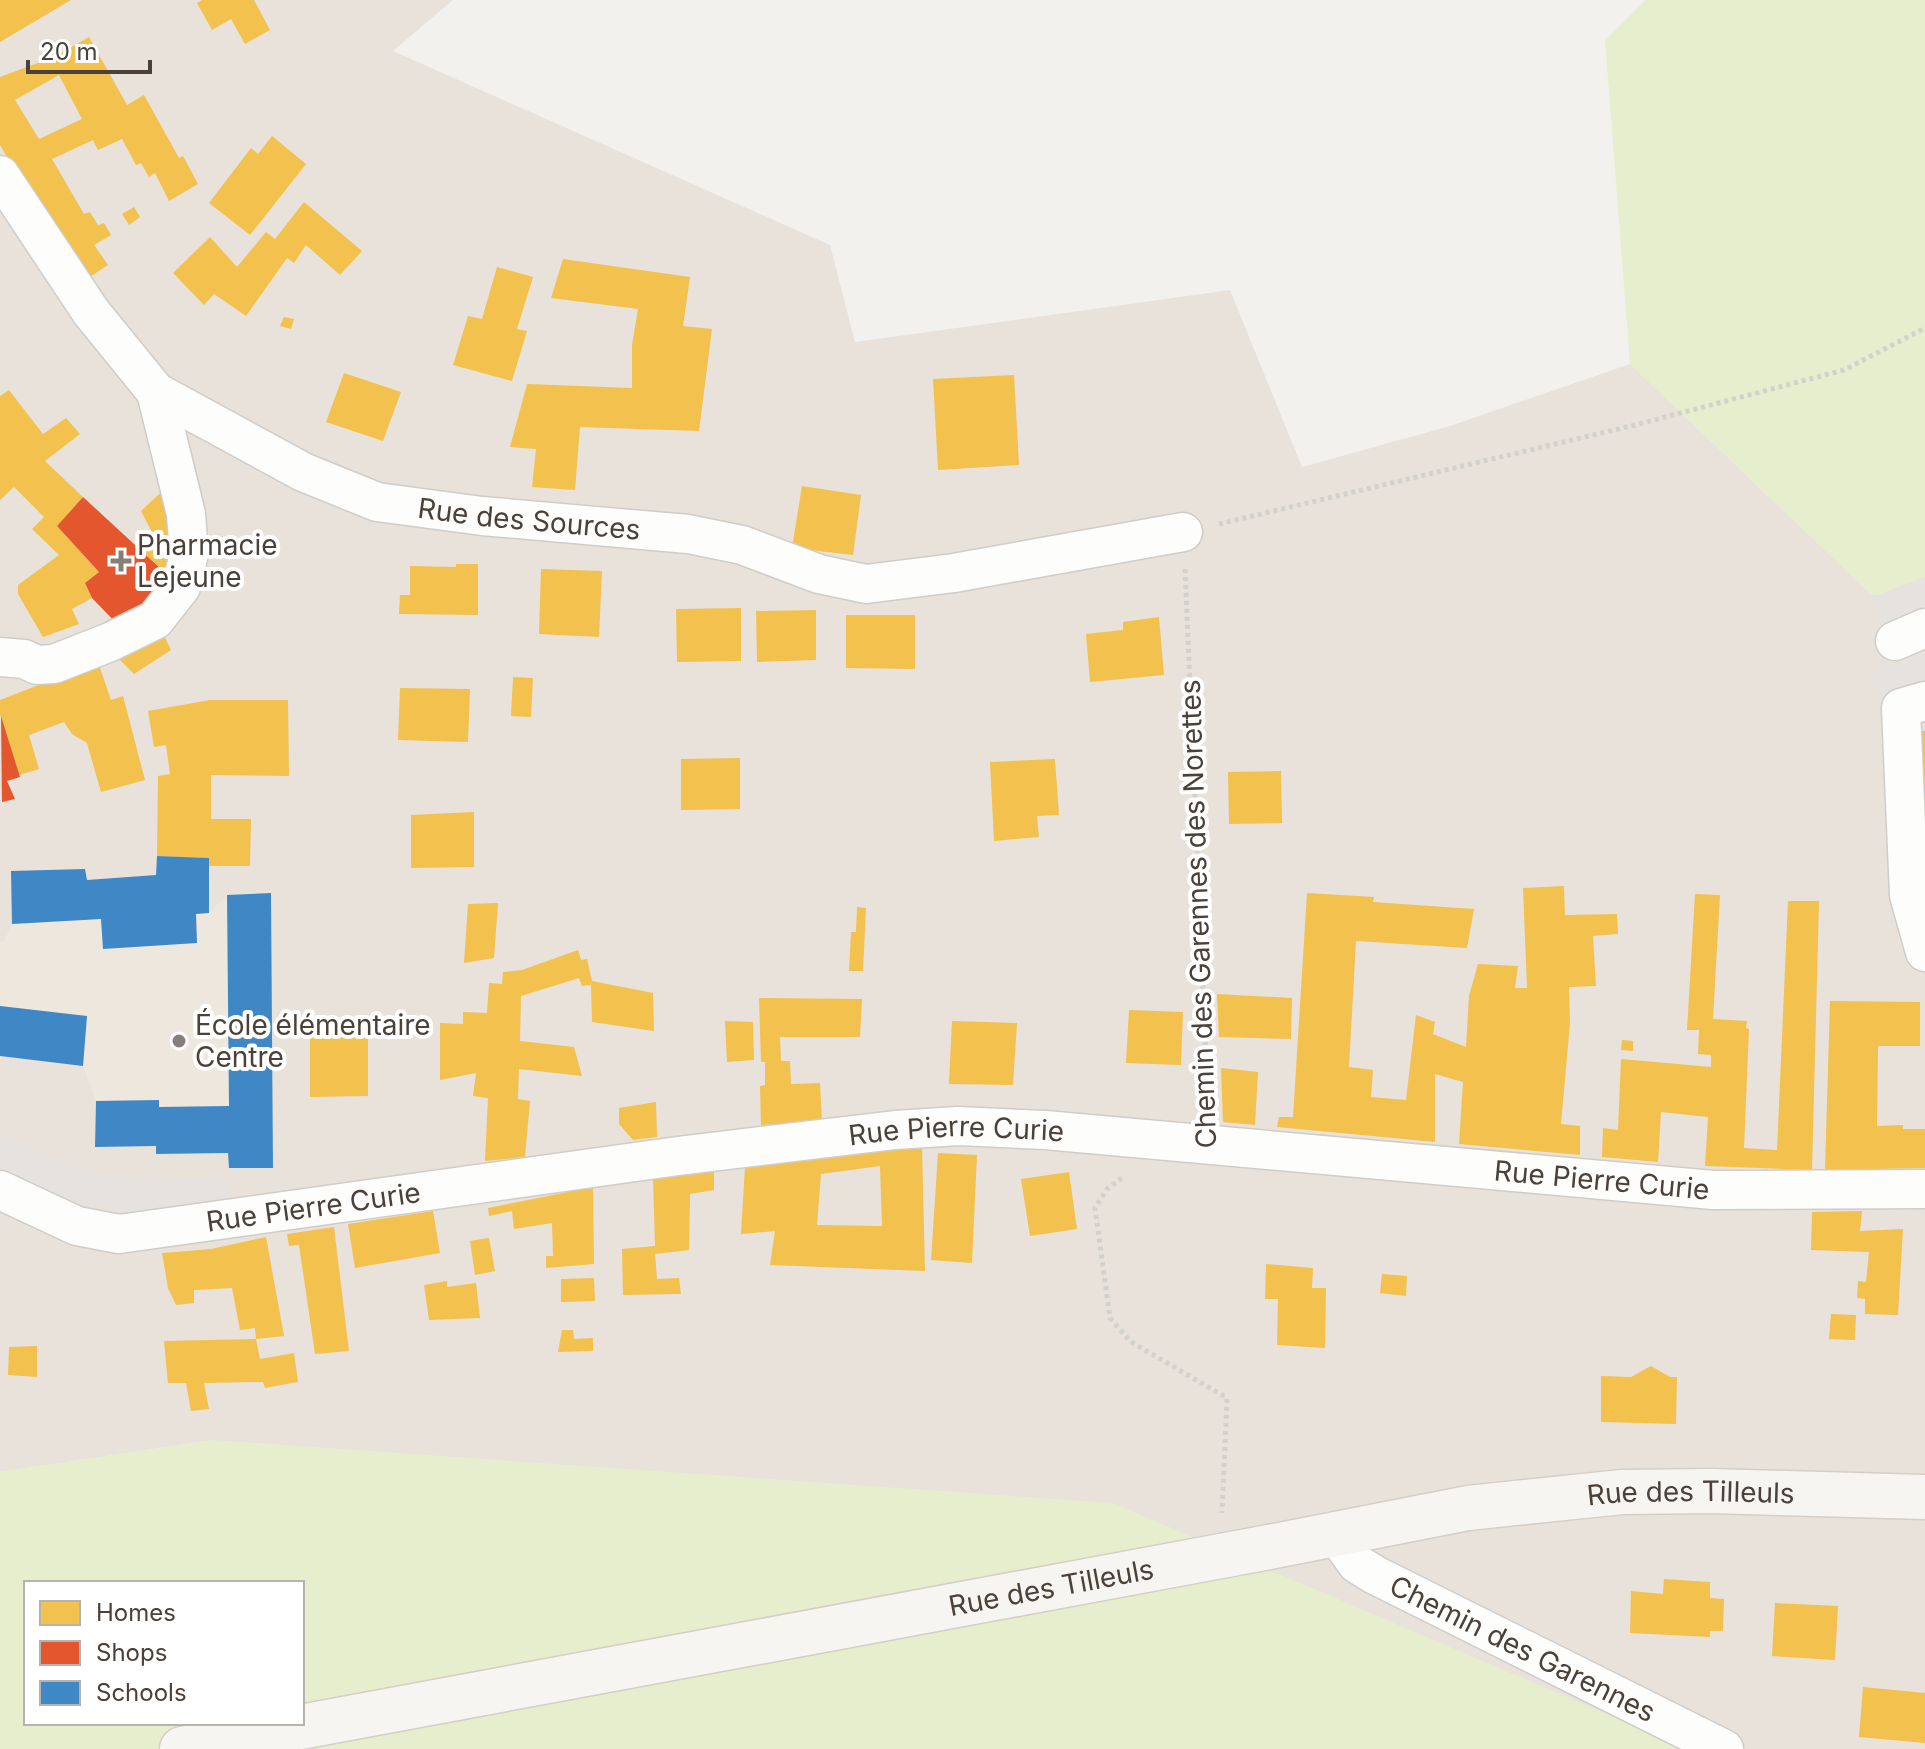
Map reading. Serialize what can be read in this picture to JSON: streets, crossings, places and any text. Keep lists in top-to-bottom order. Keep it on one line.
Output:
{"streets":{"street":["Rue des Sources","Rue Pierre Curie","Rue des Tilleuls","Chemin des Garennes"],"path":["Chemin des Garennes des Norettes"]},"crossings":[["Rue des Sources","Chemin des Garennes des Norettes"],["Chemin des Garennes des Norettes","Rue Pierre Curie"],["Rue des Tilleuls","Chemin des Garennes"]],"places":{"health":["Pharmacie Lejeune"],"other":["École élémentaire Centre"]},"legend":["Homes","Shops","Schools"],"scale_bar":"20 m"}
